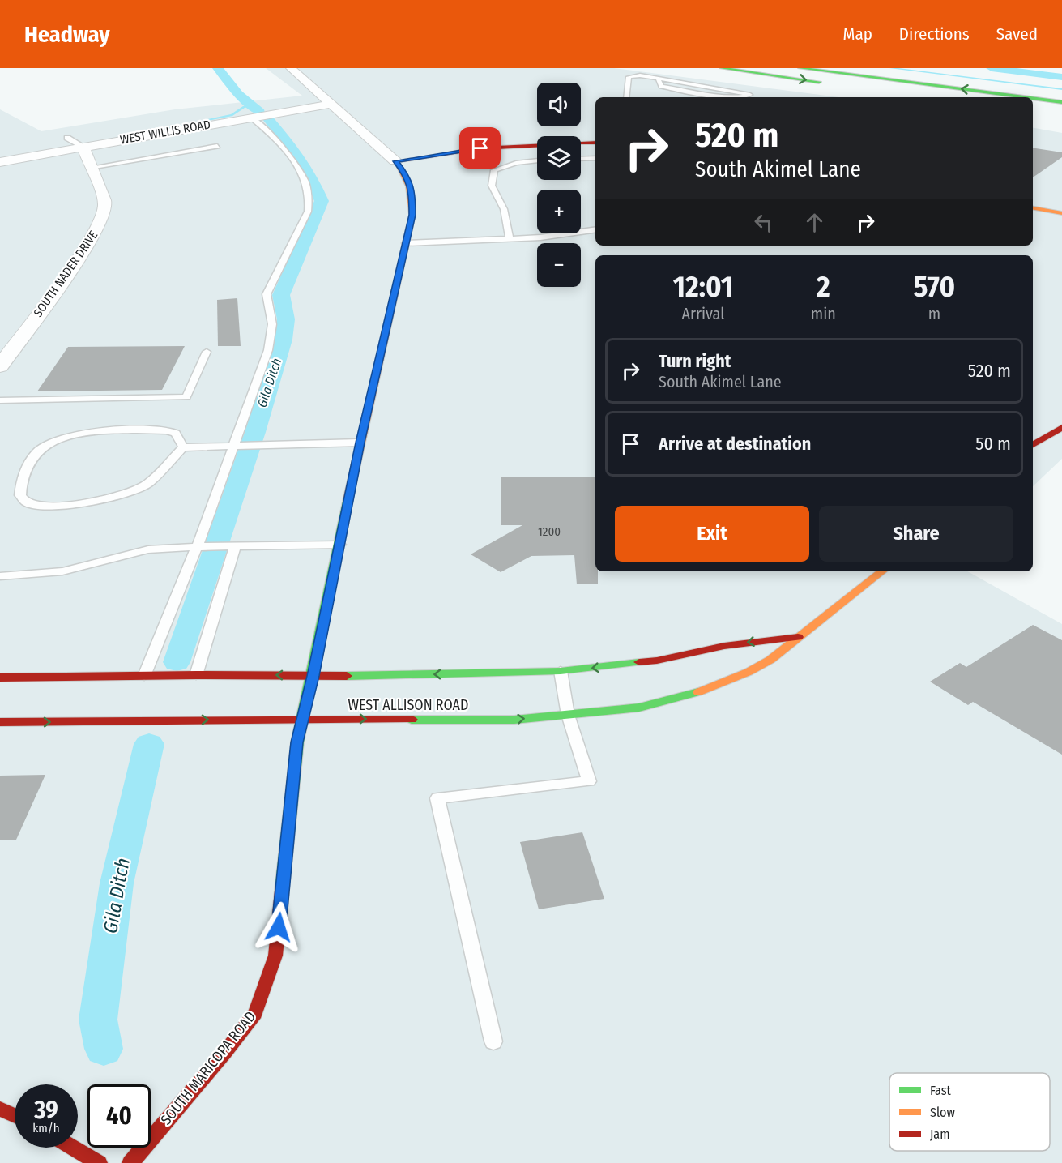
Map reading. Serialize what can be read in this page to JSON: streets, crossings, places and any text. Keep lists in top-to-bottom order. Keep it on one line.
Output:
{"streets":{"main road":["WEST ALLISON ROAD","SOUTH MARICOPA ROAD"],"street":["WEST WILLIS ROAD","SOUTH NADER DRIVE"]},"crossings":[["WEST WILLIS ROAD","SOUTH NADER DRIVE"],["WEST WILLIS ROAD","SOUTH MARICOPA ROAD"],["WEST ALLISON ROAD","SOUTH MARICOPA ROAD"]],"water":["Gila Ditch"],"house_numbers":["1200"],"legend":["Fast","Slow","Jam"],"page":{"header":"Headway","nav":["Map","Directions","Saved"],"map_buttons":["+","−"],"turn":["520 m","South Akimel Lane"],"eta":["12:01","Arrival","2","min","570","m"],"list":[{"name":"Turn right","note":"South Akimel Lane","value":"520 m"},{"name":"Arrive at destination","value":"50 m"}],"buttons":["Exit","Share"],"speed":"39 km/h","limit":"40"}}
